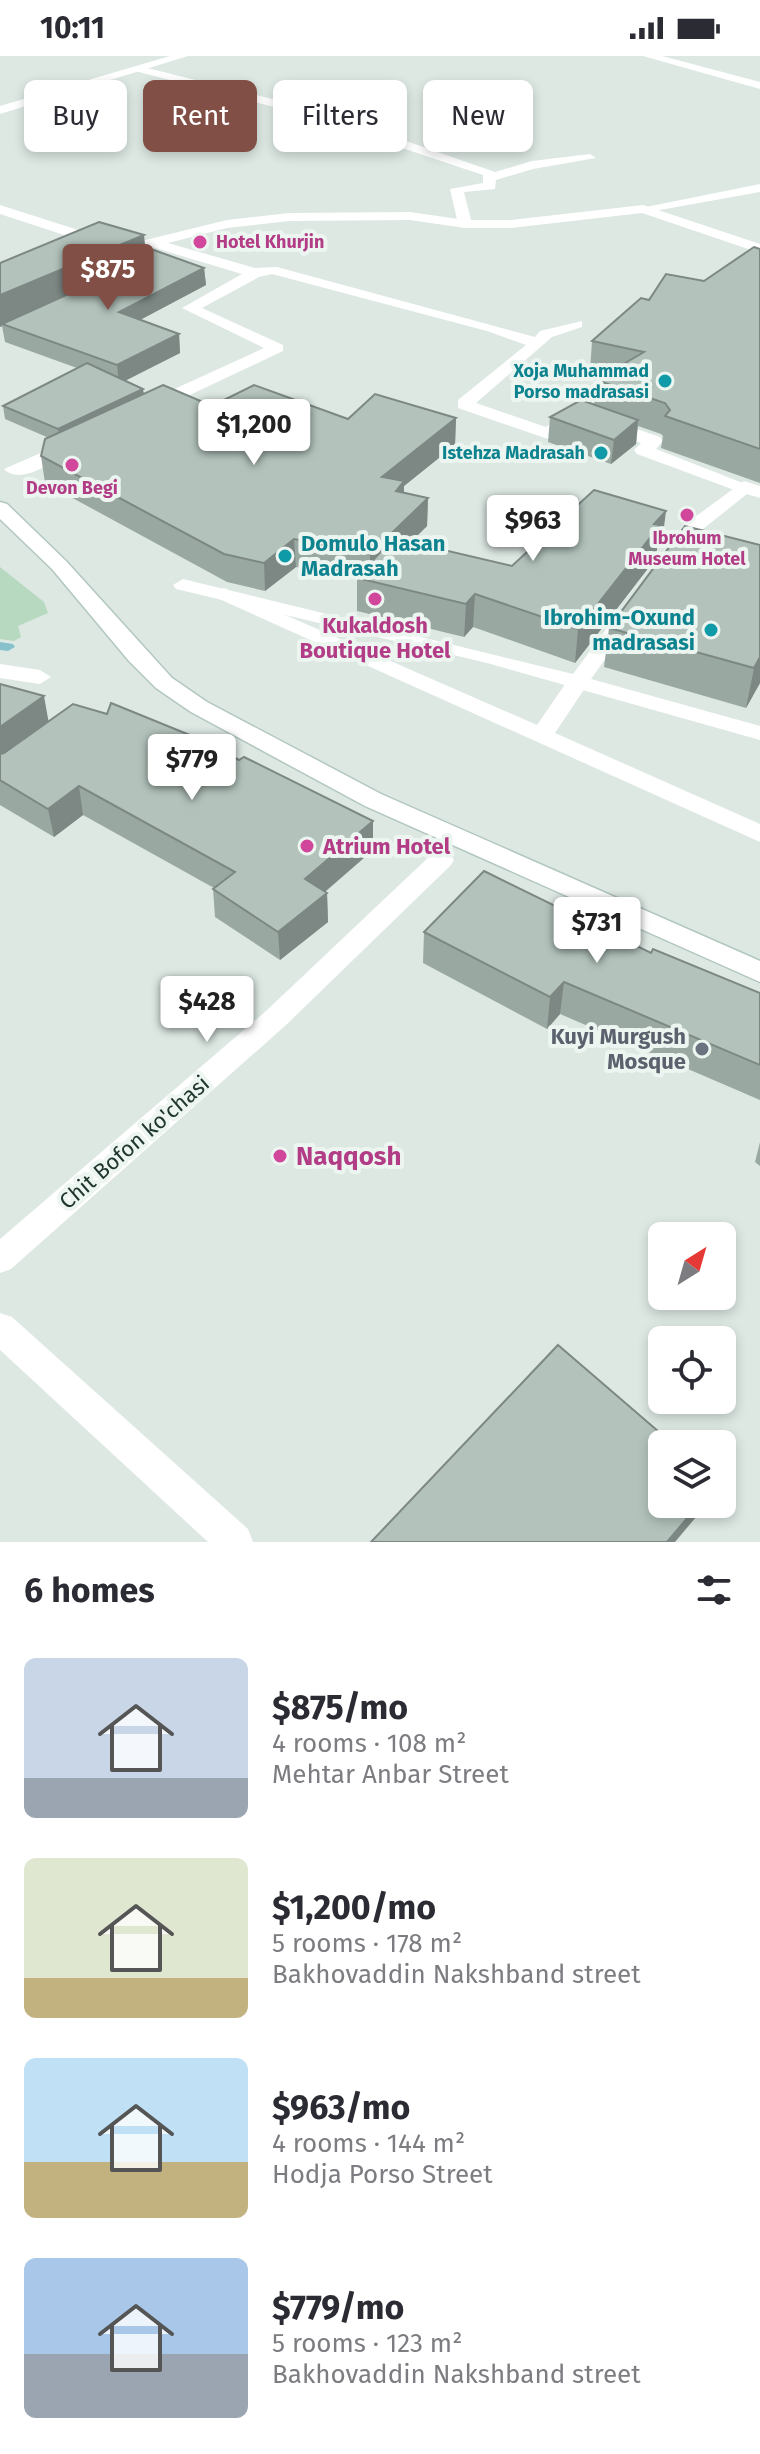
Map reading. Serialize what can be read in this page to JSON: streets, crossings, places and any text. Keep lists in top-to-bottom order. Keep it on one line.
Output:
{"streets":{"street":["Chit Bofon ko'chasi"]},"places":["Hotel Khurjin","Xoja Muhammad Porso madrasasi","Istehza Madrasah","Devon Begi","Ibrohum Museum Hotel","Domulo Hasan Madrasah","Kukaldosh Boutique Hotel","Ibrohim-Oxund madrasasi","Atrium Hotel","Kuyi Murgush Mosque","Naqqosh"],"north":"top right","page":{"status":"10:11","chip":["Buy","Rent","Filters","New"],"price":["$875","$1,200","$963","$779","$731","$428"],"heading":"6 homes","list":[{"name":"$875/mo","note":"4 rooms · 108 m² · Mehtar Anbar Street"},{"name":"$1,200/mo","note":"5 rooms · 178 m² · Bakhovaddin Nakshband street"},{"name":"$963/mo","note":"4 rooms · 144 m² · Hodja Porso Street"},{"name":"$779/mo","note":"5 rooms · 123 m² · Bakhovaddin Nakshband street"}]}}
